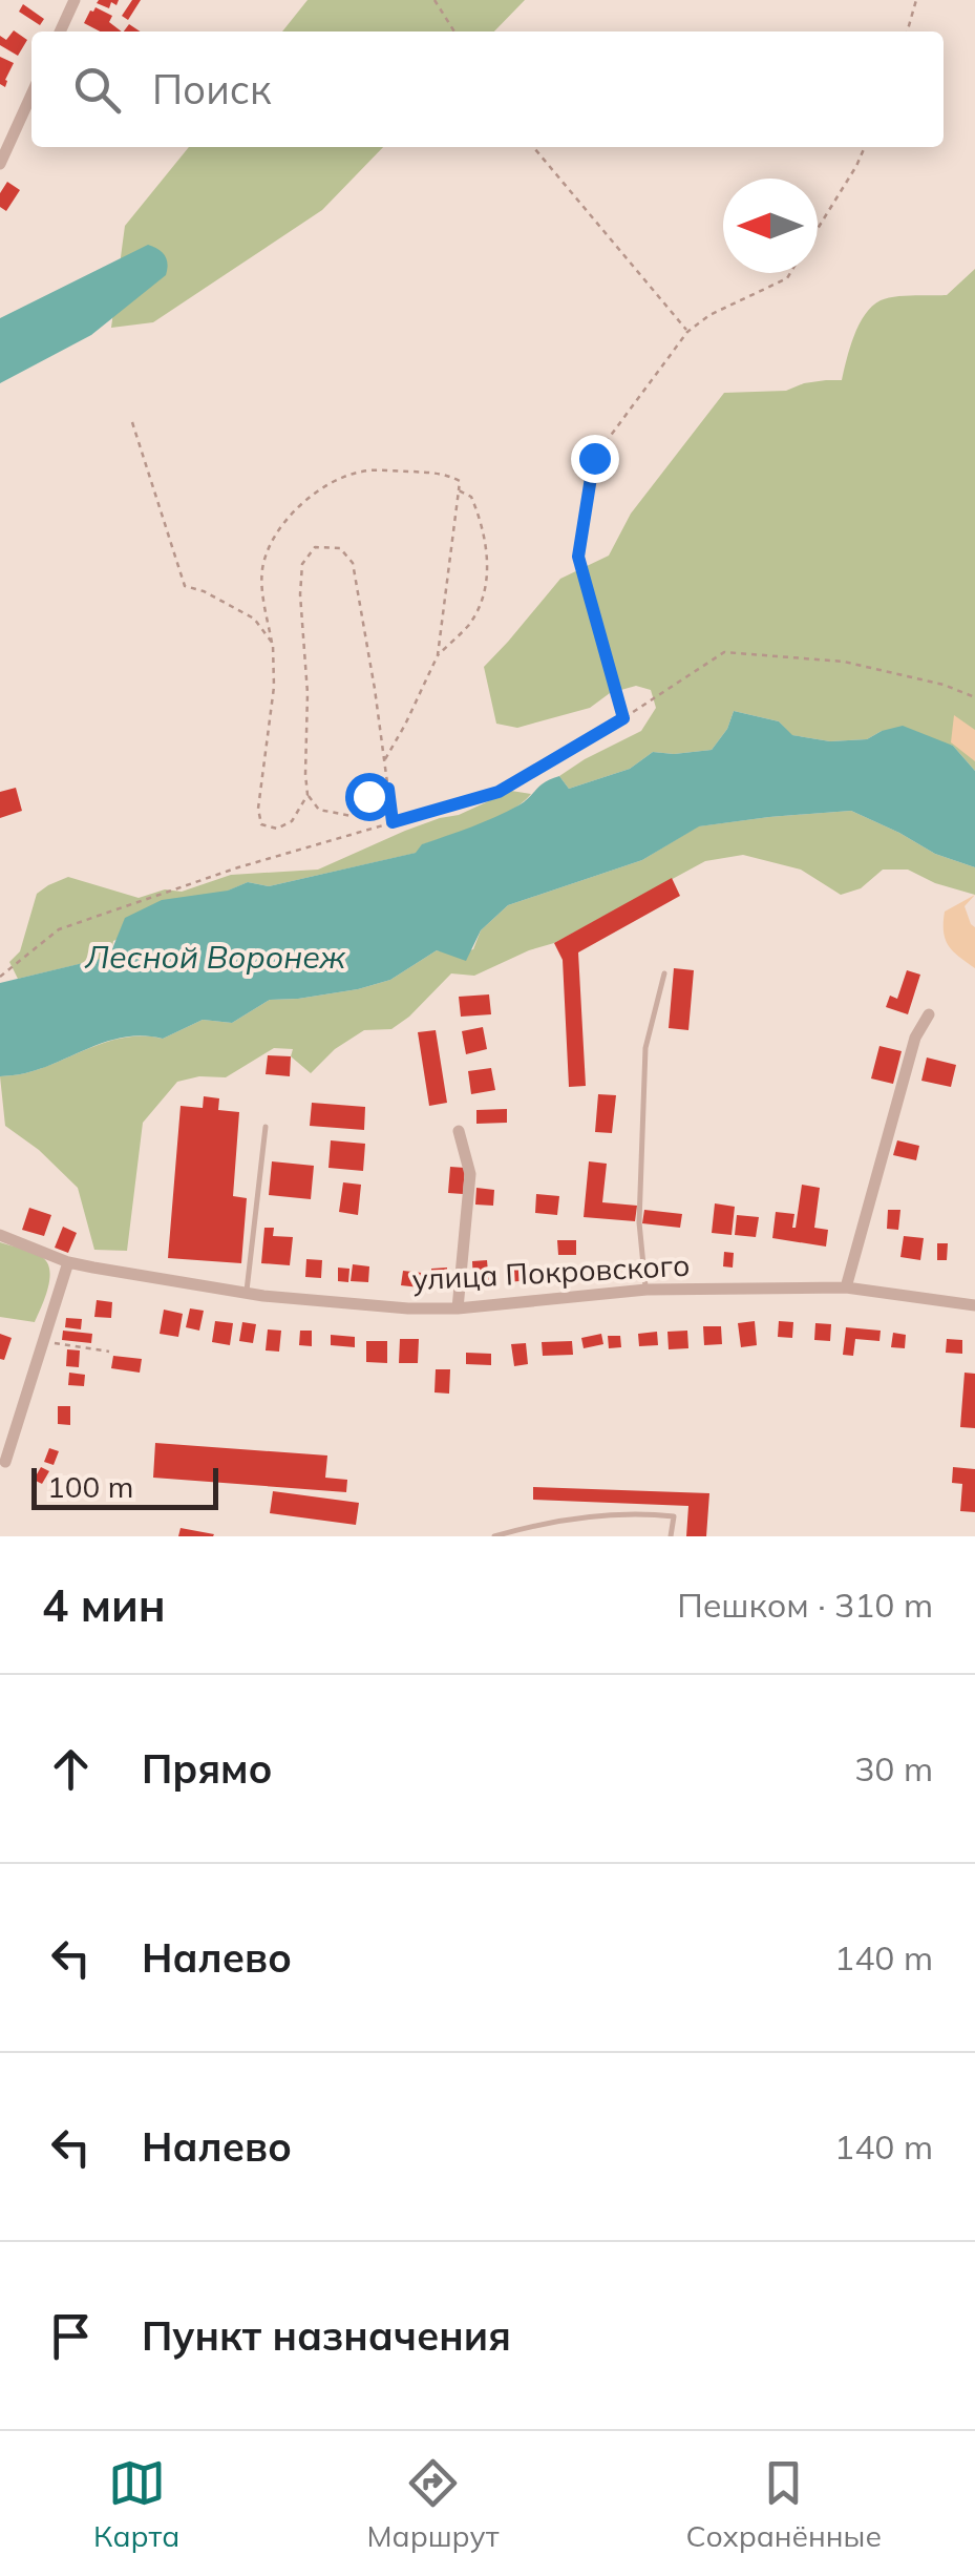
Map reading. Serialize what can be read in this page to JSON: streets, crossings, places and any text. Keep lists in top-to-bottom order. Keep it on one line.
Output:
{"streets":{"street":["улица Покровского"]},"water":["Лесной Воронеж"],"scale_bar":"100 m","north":"left","page":{"search":"Поиск","scale":"100 m","heading":["4 мин","Пешком · 310 m"],"list":[["Прямо","30 m"],["Налево","140 m"],["Налево","140 m"],"Пункт назначения"],"nav":["Карта","Маршрут","Сохранённые"]}}
